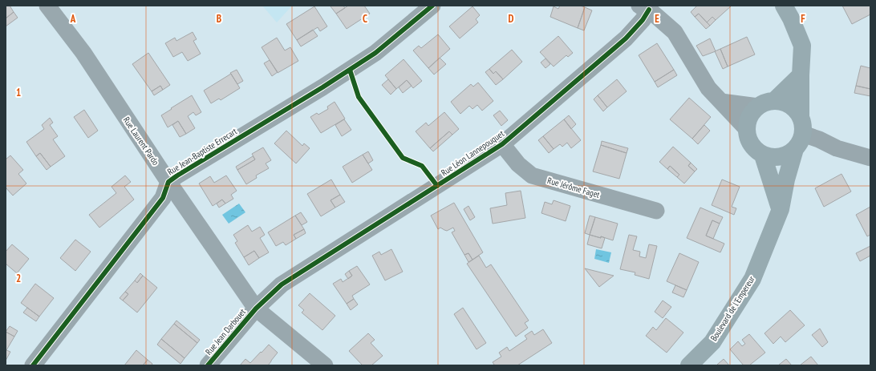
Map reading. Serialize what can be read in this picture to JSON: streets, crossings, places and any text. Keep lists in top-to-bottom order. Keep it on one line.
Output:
{"streets":{"main road":["Boulevard de l'Empereur"],"street":["Rue Laurent Pardo","Rue Jean-Baptiste Errecart","Rue Léon Lannepouquet","Rue Jérôme Faget","Rue Jean Darbouet"]},"crossings":[["Rue Laurent Pardo","Rue Jean-Baptiste Errecart"],["Rue Laurent Pardo","Rue Léon Lannepouquet"],["Rue Laurent Pardo","Rue Jean Darbouet"],["Rue Léon Lannepouquet","Rue Jérôme Faget"],["Rue Léon Lannepouquet","Rue Jean Darbouet"]],"grid":{"columns":["A","B","C","D","E","F"],"rows":["1","2"]}}
